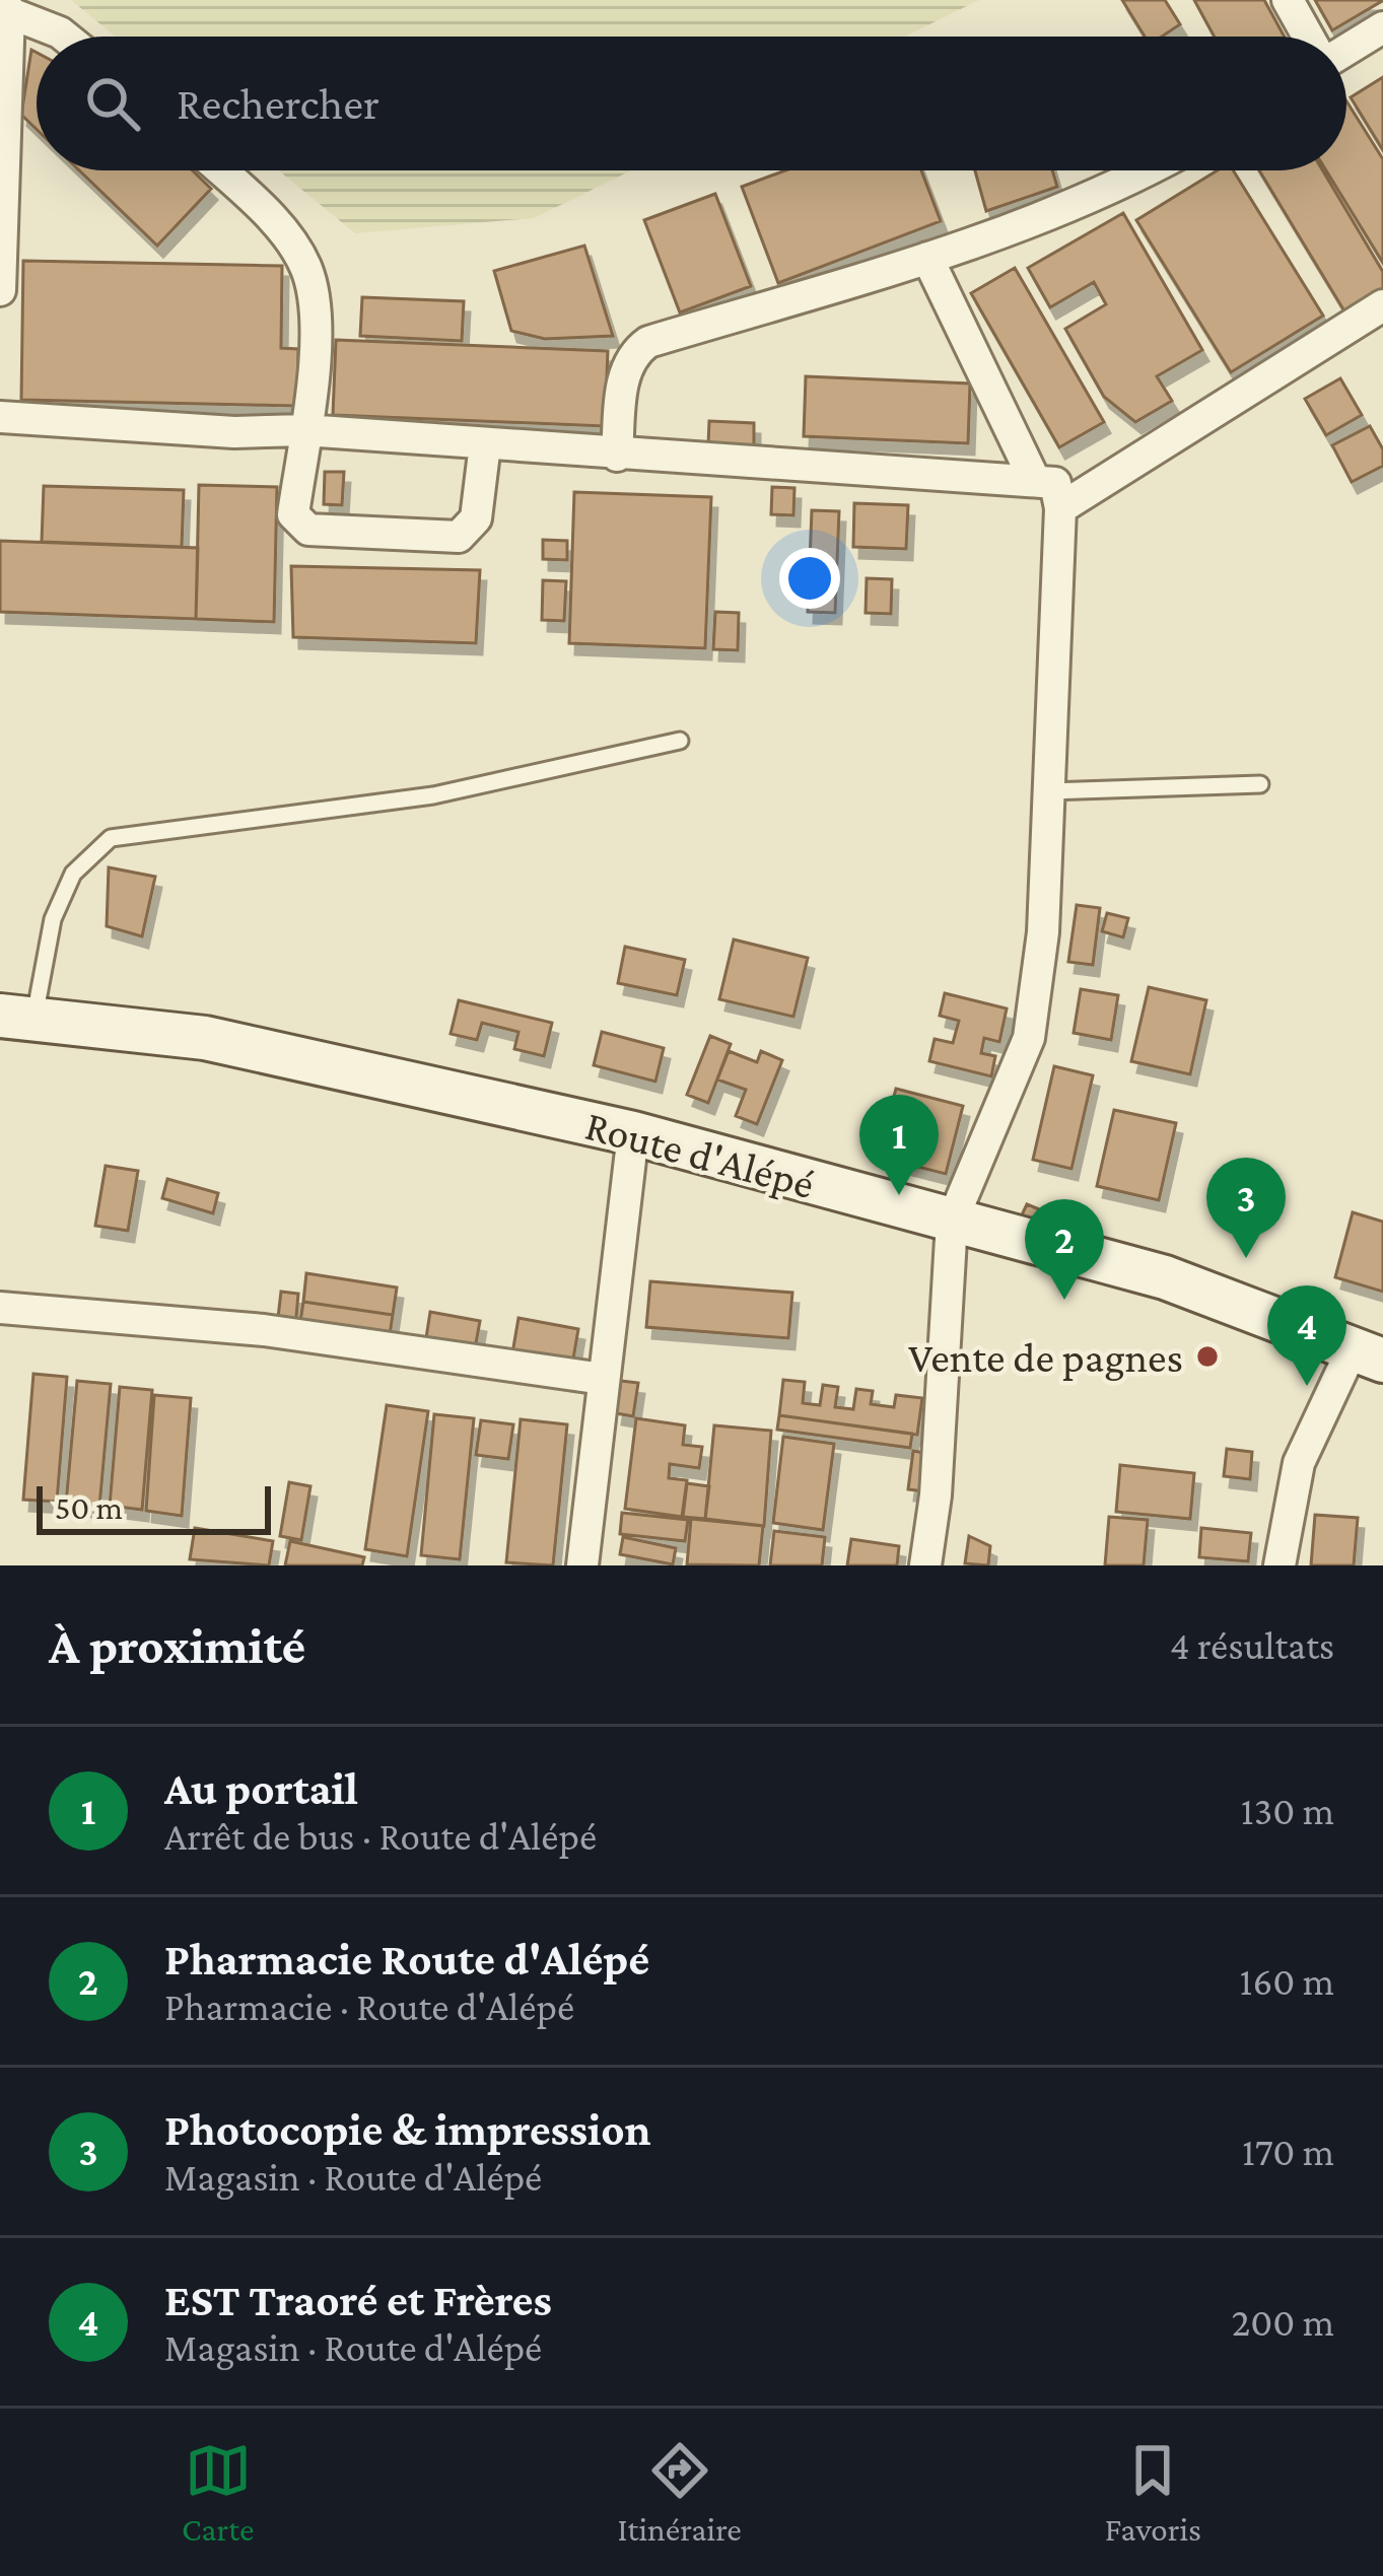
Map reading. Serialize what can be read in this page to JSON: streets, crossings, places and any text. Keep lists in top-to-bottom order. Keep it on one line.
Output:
{"streets":{"main road":["Route d'Alépé"]},"places":["Vente de pagnes"],"scale_bar":"50 m","page":{"search":"Rechercher","pins":["1","3","2","4"],"scale":"50 m","heading":["À proximité","4 résultats"],"list":[{"mark":"1","name":"Au portail","note":"Arrêt de bus · Route d'Alépé","value":"130 m"},{"mark":"2","name":"Pharmacie Route d'Alépé","note":"Pharmacie · Route d'Alépé","value":"160 m"},{"mark":"3","name":"Photocopie & impression","note":"Magasin · Route d'Alépé","value":"170 m"},{"mark":"4","name":"EST Traoré et Frères","note":"Magasin · Route d'Alépé","value":"200 m"}],"nav":["Carte","Itinéraire","Favoris"]}}
